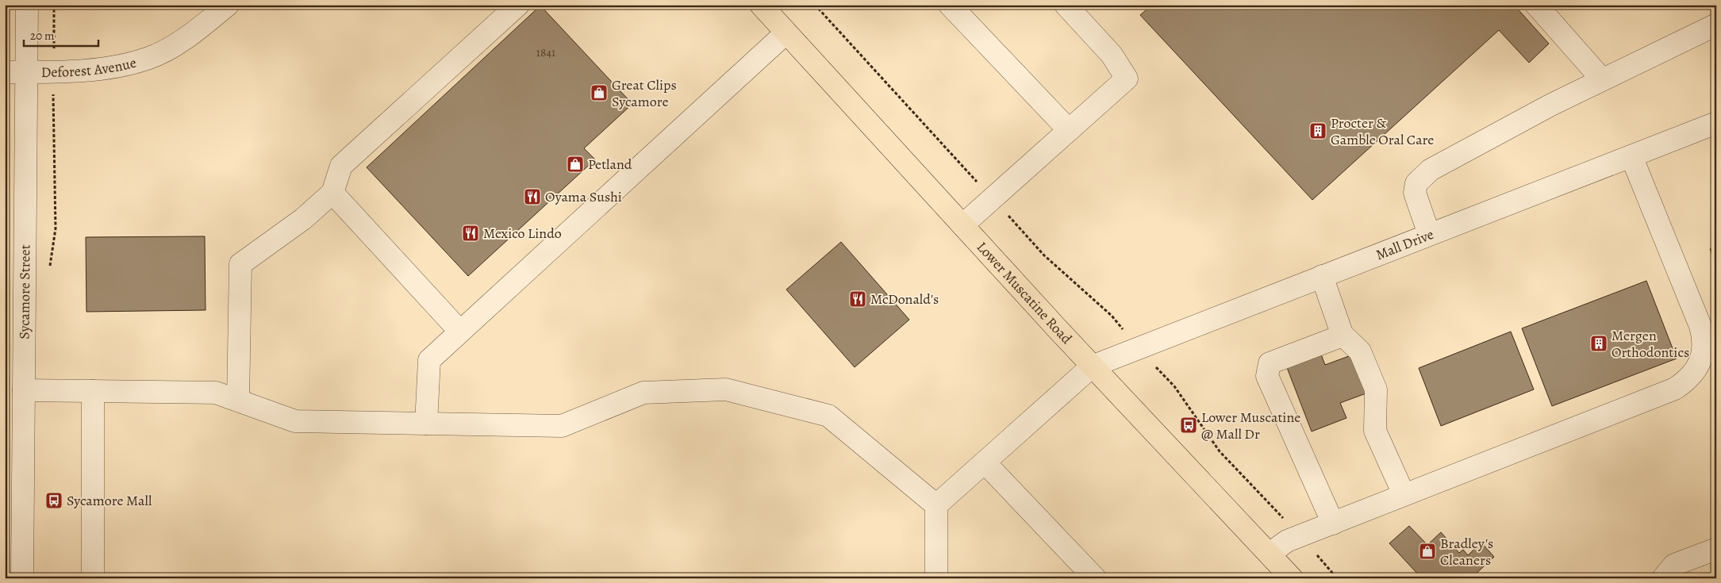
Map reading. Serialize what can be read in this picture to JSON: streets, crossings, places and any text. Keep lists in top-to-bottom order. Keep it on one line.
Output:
{"streets":{"main road":["Lower Muscatine Road"],"street":["Deforest Avenue","Mall Drive","Sycamore Street"]},"crossings":[["Deforest Avenue","Sycamore Street"],["Mall Drive","Lower Muscatine Road"]],"places":{"shop":["Great Clips Sycamore","Petland","Bradley's Cleaners"],"building":["Procter & Gamble Oral Care","Mergen Orthodontics"],"restaurant":["Oyama Sushi","Mexico Lindo","McDonald's"],"bus stop":["Lower Muscatine @ Mall Dr","Sycamore Mall"]},"house_numbers":["1841"],"scale_bar":"20 m"}
